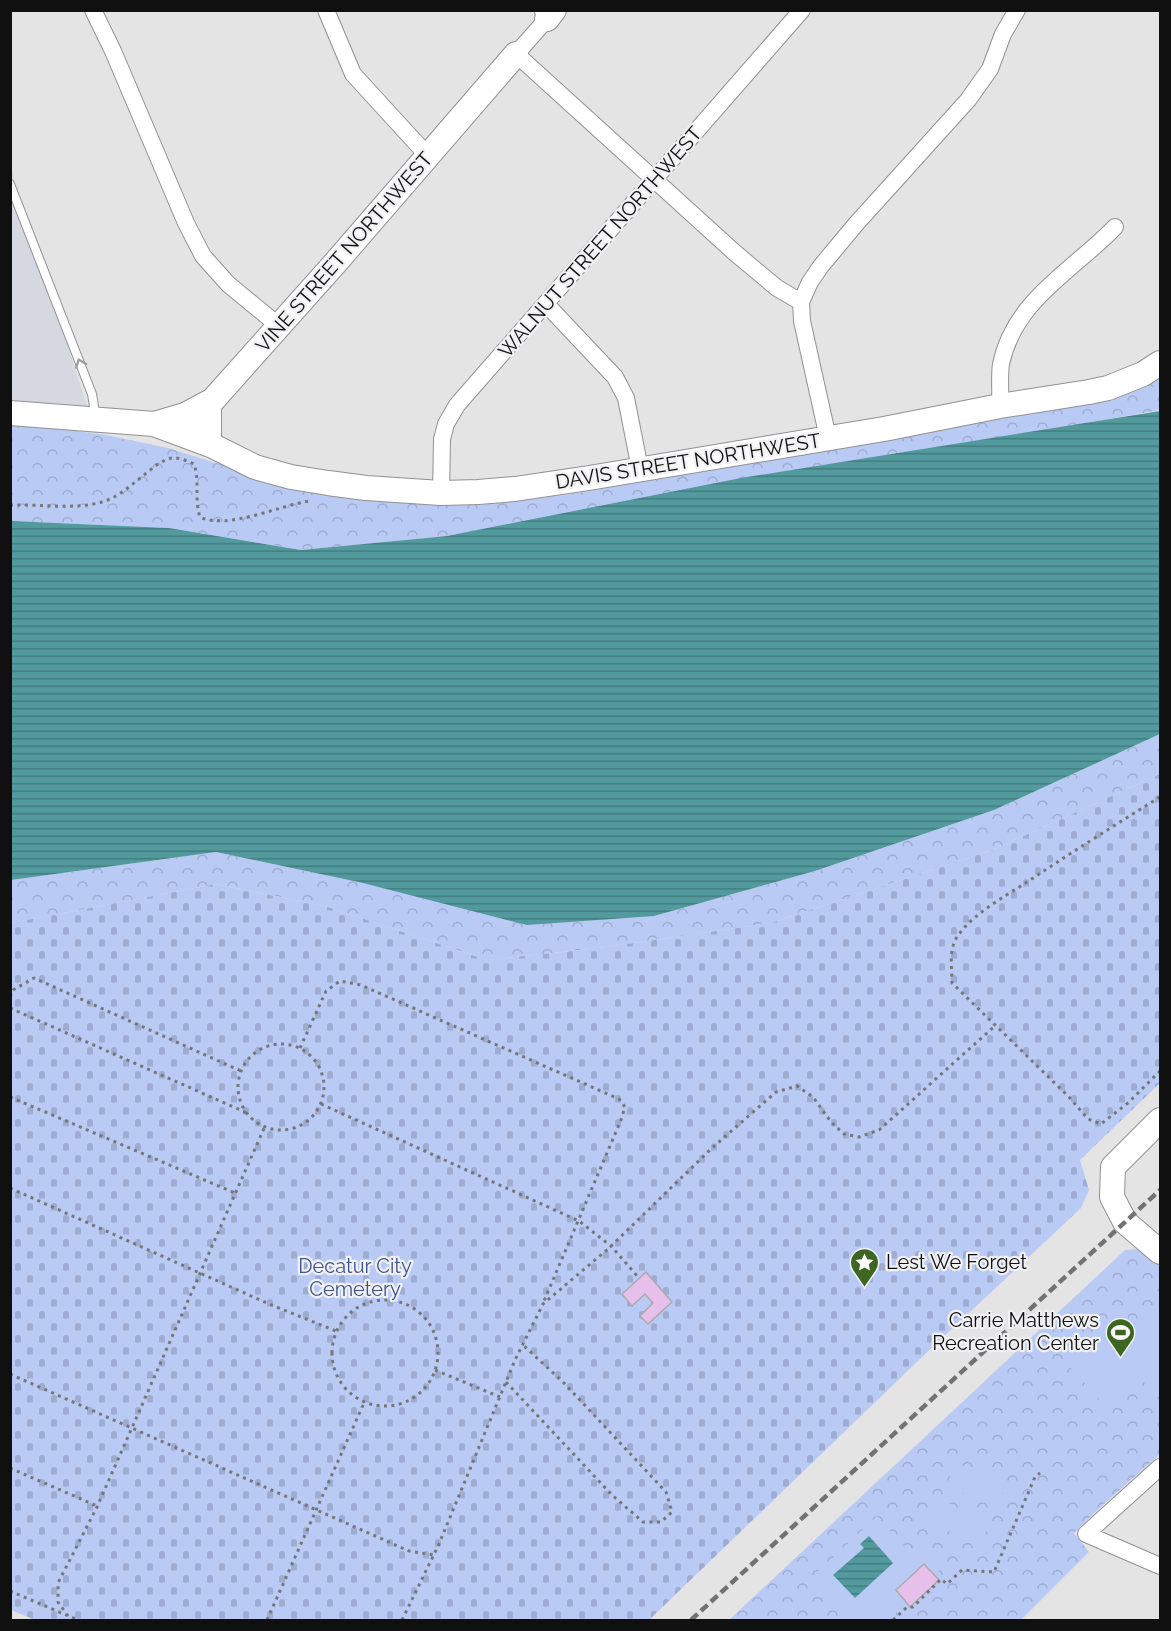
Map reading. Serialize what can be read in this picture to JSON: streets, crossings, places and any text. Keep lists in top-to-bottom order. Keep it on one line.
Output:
{"streets":{"street":["WALNUT STREET NORTHWEST","VINE STREET NORTHWEST","DAVIS STREET NORTHWEST"]},"crossings":[["WALNUT STREET NORTHWEST","DAVIS STREET NORTHWEST"],["VINE STREET NORTHWEST","DAVIS STREET NORTHWEST"]],"parks":["Decatur City Cemetery"],"places":{"place":["Lest We Forget"],"sports":["Carrie Matthews Recreation Center"]}}
